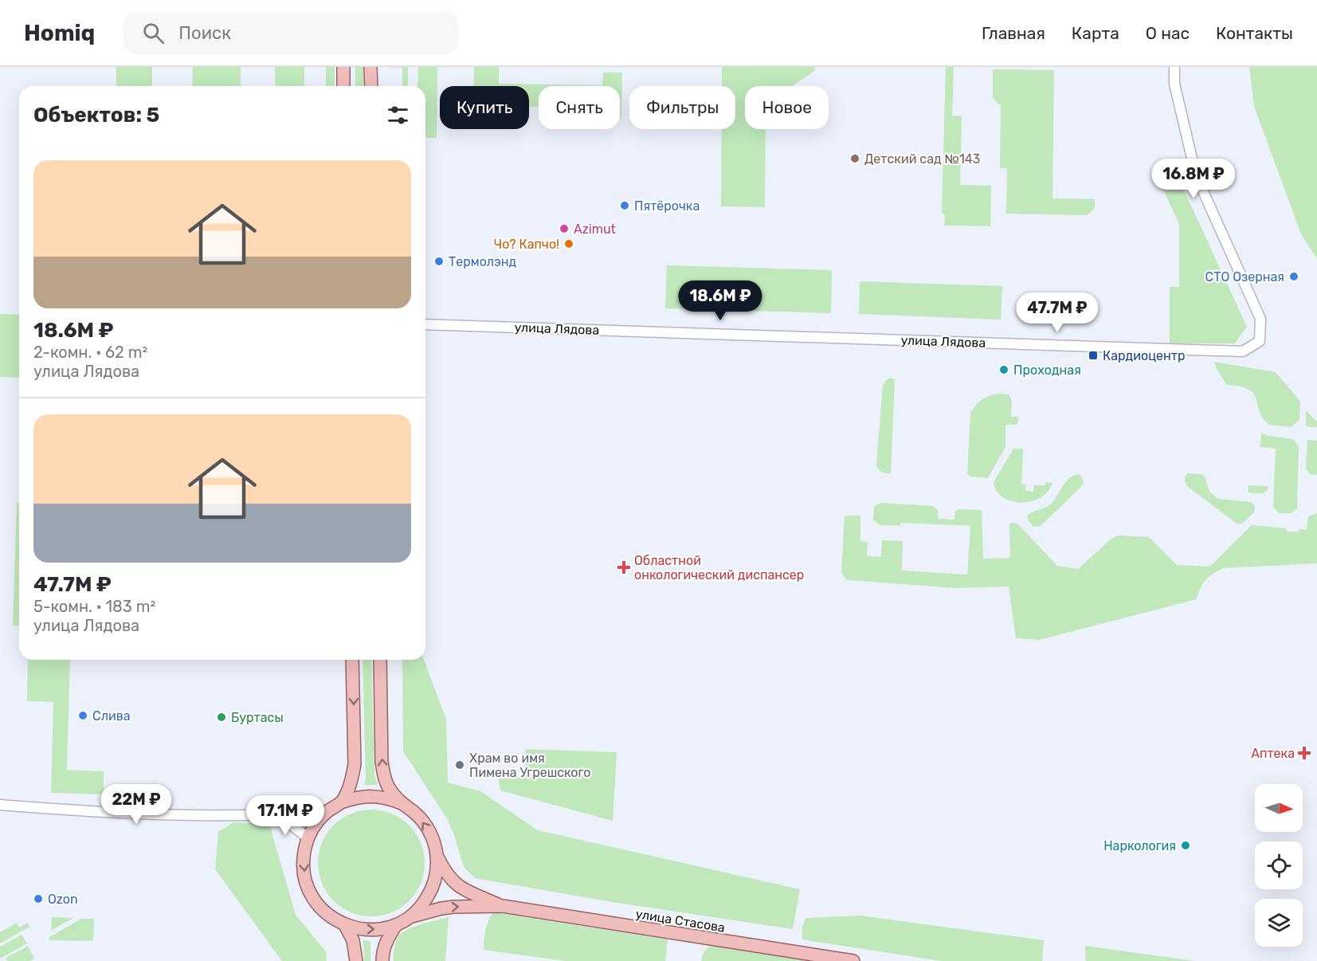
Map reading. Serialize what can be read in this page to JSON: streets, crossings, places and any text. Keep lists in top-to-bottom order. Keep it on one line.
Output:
{"streets":{"main road":["улица Стасова"],"street":["улица Лядова"]},"places":{"other":["Детский сад №143","Пятёрочка","Azimut","Чо? Капчо!","Термолэнд","СТО Озерная","Проходная","Слива","Буртасы","Храм во имя Пимена Угрешского","Наркология","Ozon"],"transit":["Кардиоцентр"],"health":["Областной онкологический диспансер","Аптека"]},"north":"right","page":{"header":"Homiq","search":"Поиск","nav":["Главная","Карта","О нас","Контакты"],"chip":["Купить","Снять","Фильтры","Новое"],"heading":"Объектов: 5","list":[{"name":"18.6M ₽","note":"2-комн. · 62 m² · улица Лядова"},{"name":"47.7M ₽","note":"5-комн. · 183 m² · улица Лядова"}],"price":["16.8M ₽","18.6M ₽","47.7M ₽","22M ₽","17.1M ₽"]}}
